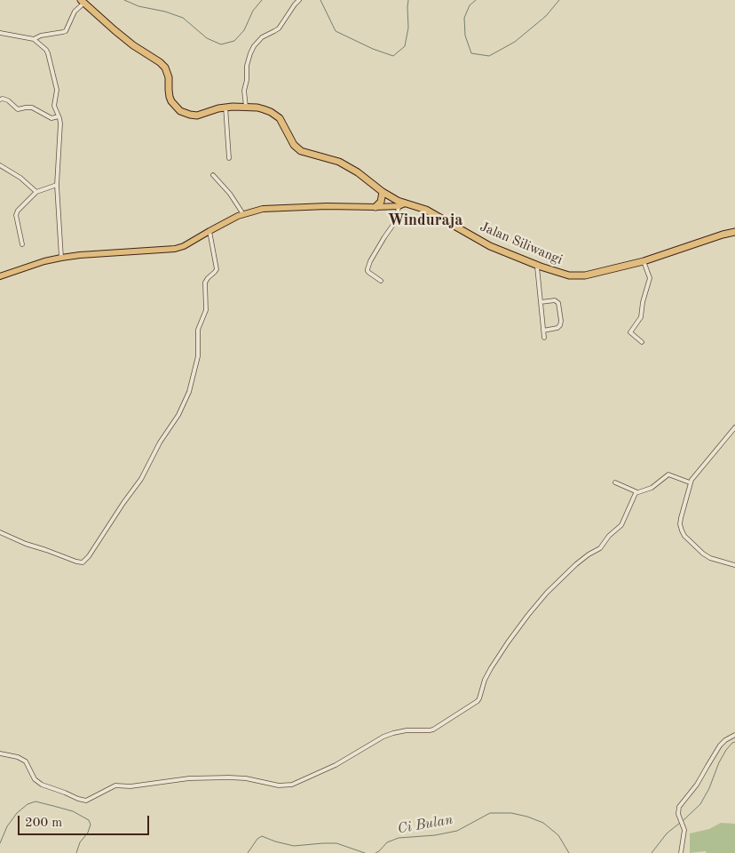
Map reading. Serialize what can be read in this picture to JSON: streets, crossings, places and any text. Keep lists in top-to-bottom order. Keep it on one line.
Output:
{"streets":{"highway":["Jalan Siliwangi"]},"districts":["Winduraja"],"water":["Ci Bulan"],"scale_bar":"200 m"}
